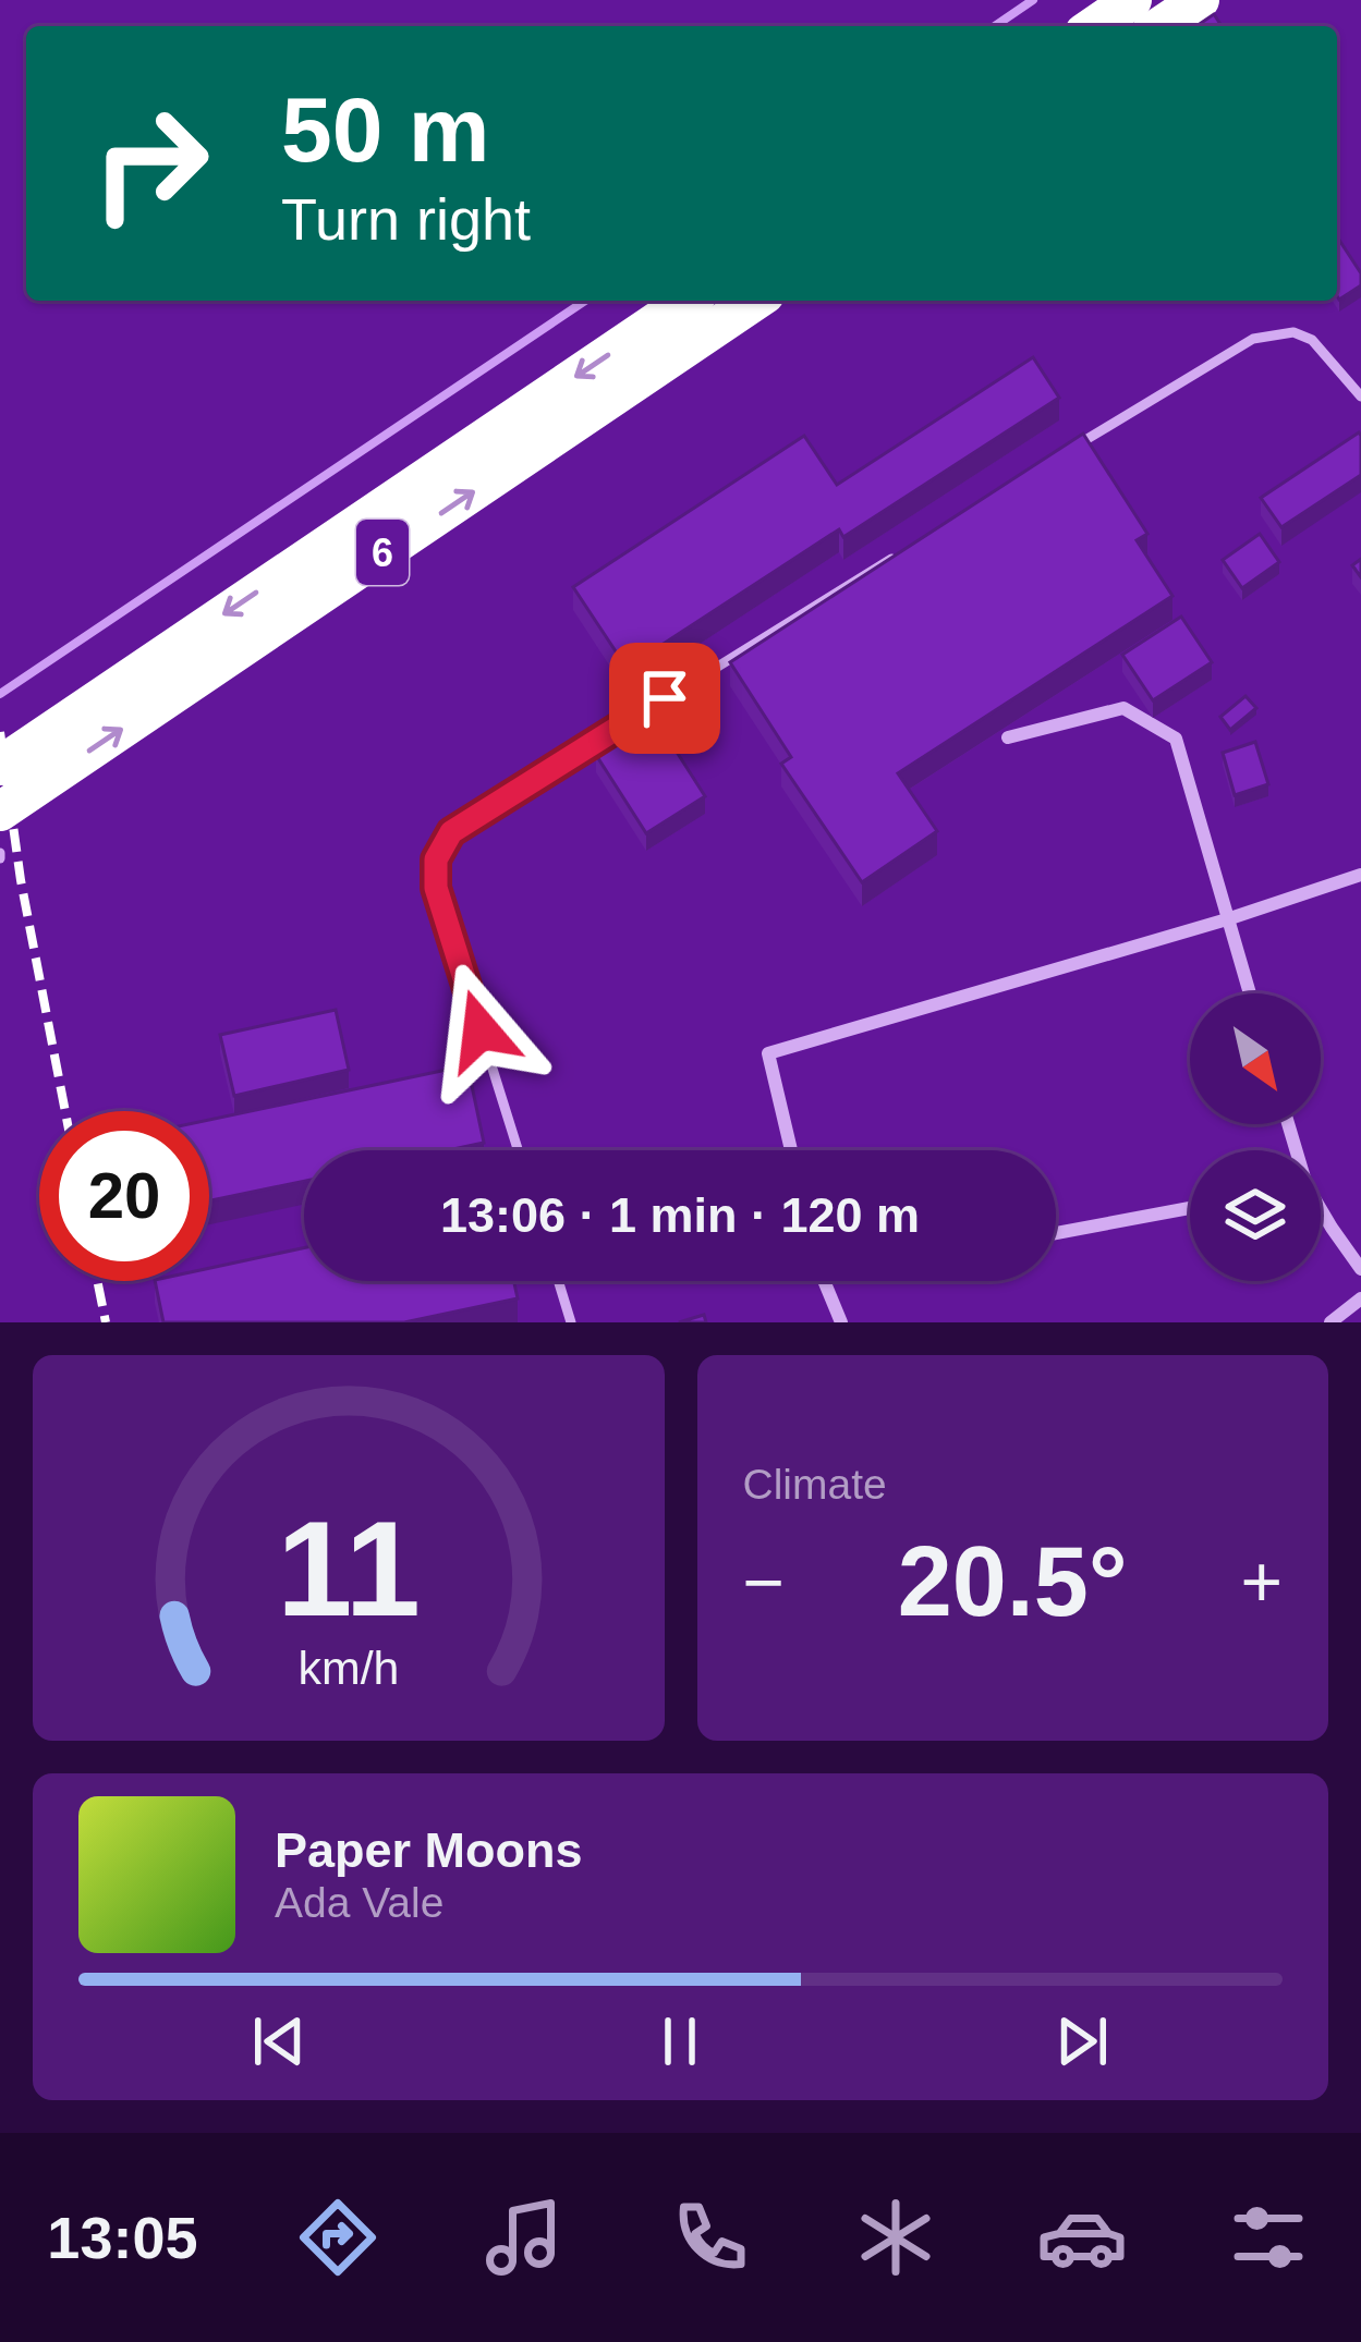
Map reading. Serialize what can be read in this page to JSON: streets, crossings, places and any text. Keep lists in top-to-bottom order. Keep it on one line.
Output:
{"streets":{"highway":["6"]},"north":"bottom right","page":{"turn":["50 m","Turn right"],"limit":"20","trip":"13:06 · 1 min · 120 m","tile":"Climate","heat":["−","20.5°","+"],"song":["Paper Moons","Ada Vale"],"tabs":"13:05","gauge":["11","km/h"]}}
